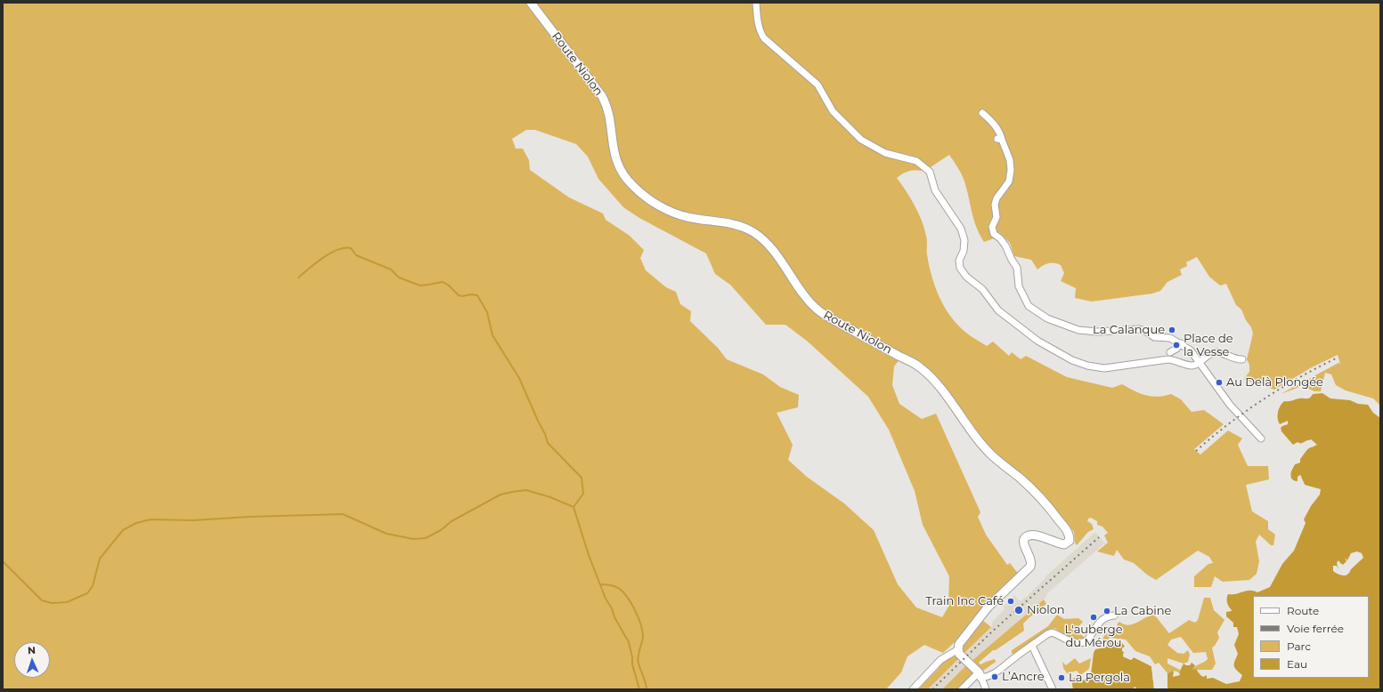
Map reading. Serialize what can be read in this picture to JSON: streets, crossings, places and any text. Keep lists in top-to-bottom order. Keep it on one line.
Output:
{"streets":{"street":["Route Niolon"]},"places":["La Calanque","Place de la Vesse","Au Delà Plongée","Train Inc Café","Niolon","La Cabine","L'auberge du Mérou","L’Ancre","La Pergola"],"legend":["Route","Voie ferrée","Parc","Eau"],"north":"top"}
